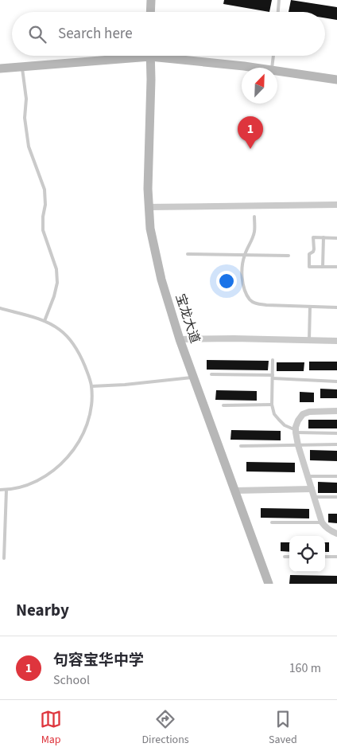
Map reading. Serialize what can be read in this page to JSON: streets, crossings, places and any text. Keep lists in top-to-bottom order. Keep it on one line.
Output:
{"streets":{"street":["宝龙大道"]},"north":"top right","page":{"search":"Search here","pins":"1","heading":"Nearby","list":[{"mark":"1","name":"句容宝华中学","note":"School","value":"160 m"}],"nav":["Map","Directions","Saved"]}}
